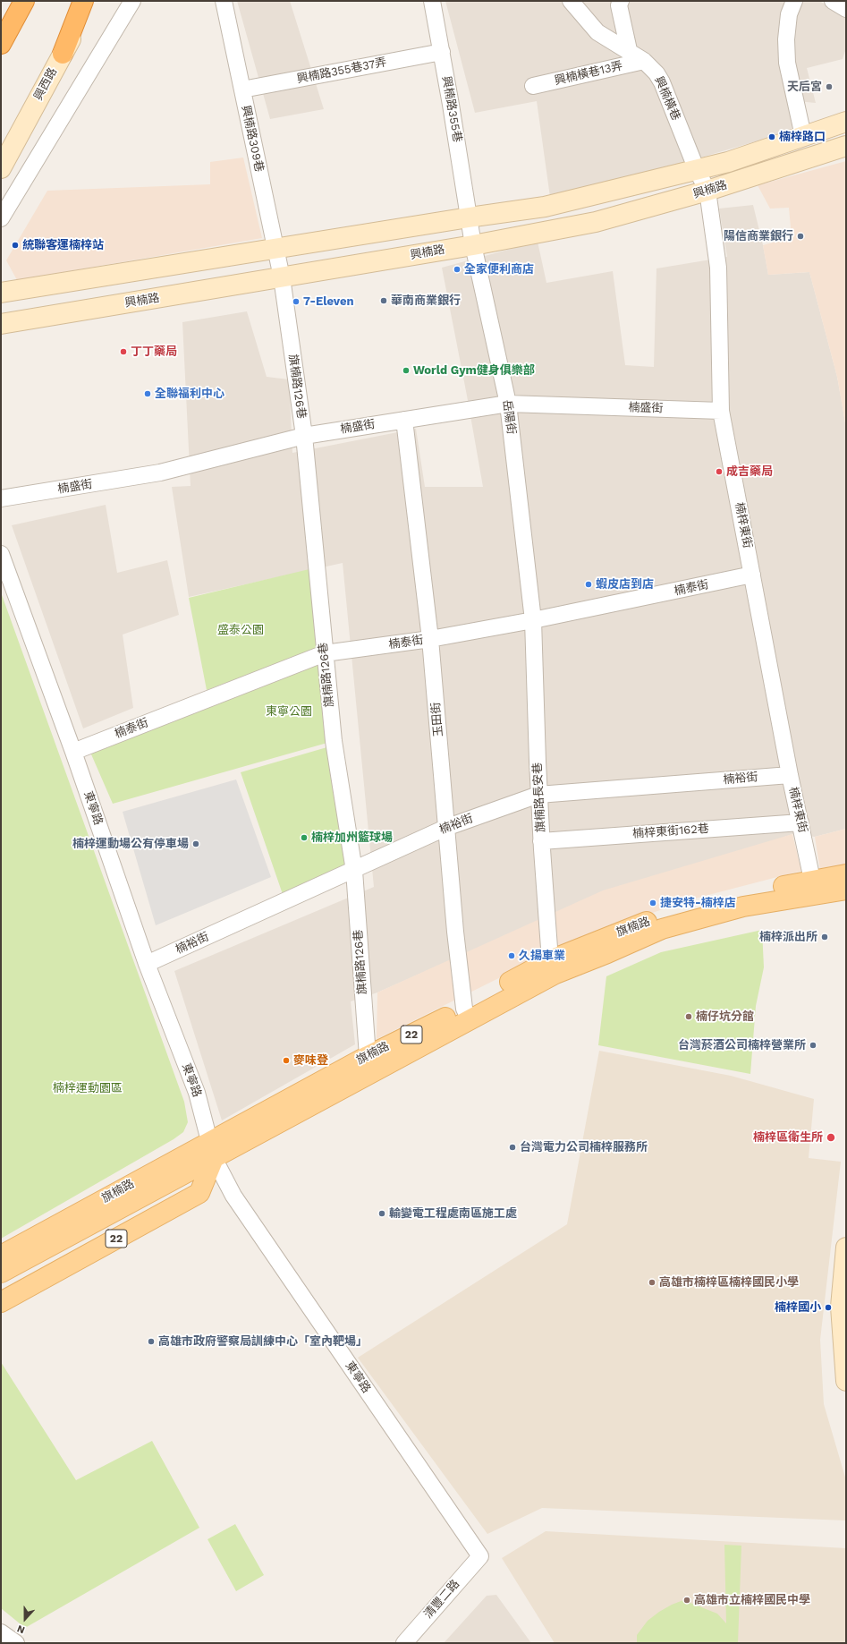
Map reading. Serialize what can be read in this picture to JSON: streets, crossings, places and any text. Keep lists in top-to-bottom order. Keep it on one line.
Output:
{"streets":{"main road":["旗楠路","22"],"street":["興楠路355巷37弄","興楠橫巷13弄","興西路","興楠橫巷","興楠路355巷","興楠路309巷","興楠路","旗楠路126巷","楠盛街","岳陽街","楠梓東街","楠泰街","玉田街","楠裕街","旗楠路長安巷","東寧路","楠梓東街162巷","清豐二路"]},"crossings":[["興楠路355巷37弄","興楠路355巷"],["興楠路355巷37弄","興楠路309巷"],["興楠橫巷13弄","興楠橫巷"],["興楠橫巷","興楠路"],["興楠橫巷","楠梓東街"],["興楠路355巷","興楠路"],["興楠路355巷","岳陽街"],["興楠路309巷","興楠路"],["興楠路309巷","旗楠路126巷"],["興楠路","旗楠路126巷"],["興楠路","岳陽街"],["興楠路","楠梓東街"],["旗楠路126巷","楠盛街"],["旗楠路126巷","楠泰街"],["旗楠路126巷","楠裕街"],["旗楠路126巷","旗楠路"],["楠盛街","岳陽街"],["楠盛街","楠梓東街"],["楠盛街","玉田街"],["岳陽街","楠泰街"],["岳陽街","旗楠路長安巷"],["楠梓東街","楠泰街"],["楠梓東街","楠裕街"],["楠梓東街","楠梓東街162巷"],["楠梓東街","旗楠路"],["楠泰街","玉田街"],["楠泰街","旗楠路長安巷"],["楠泰街","東寧路"],["玉田街","楠裕街"],["玉田街","旗楠路"],["楠裕街","旗楠路長安巷"],["楠裕街","東寧路"],["旗楠路長安巷","楠梓東街162巷"],["旗楠路長安巷","旗楠路"],["東寧路","旗楠路"],["東寧路","22"],["東寧路","清豐二路"],["旗楠路","22"]],"parks":["盛泰公園","東寧公園","楠梓運動園區"],"places":["天后宮","楠梓路口","陽信商業銀行","統聯客運楠梓站","全家便利商店","華南商業銀行","7-Eleven","丁丁藥局","World Gym健身俱樂部","全聯福利中心","成吉藥局","蝦皮店到店","楠梓加州籃球場","楠梓運動場公有停車場","捷安特-楠梓店","楠梓派出所","久揚車業","楠仔坑分館","台灣菸酒公司楠梓營業所","麥味登","楠梓區衛生所","台灣電力公司楠梓服務所","輸變電工程處南區施工處","高雄市楠梓區楠梓國民小學","楠梓國小","高雄市政府警察局訓練中心「室內靶場」","高雄市立楠梓國民中學"],"north":"bottom"}
